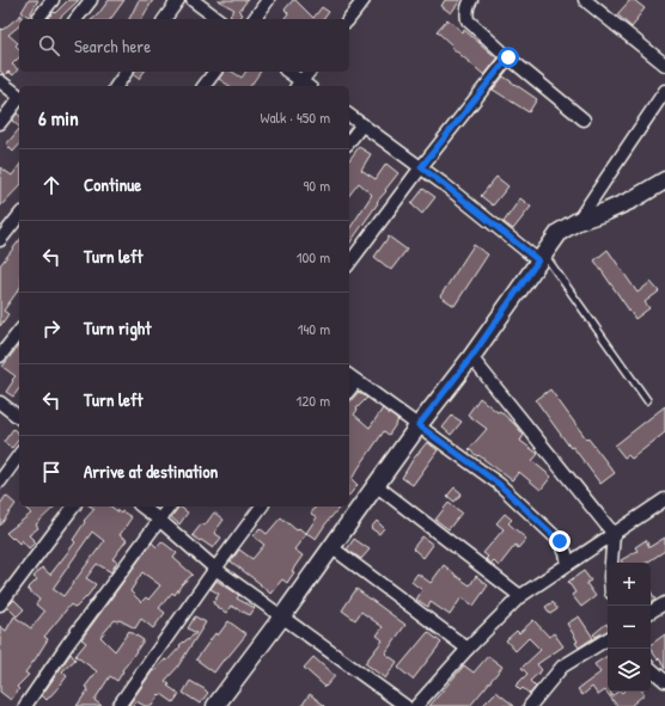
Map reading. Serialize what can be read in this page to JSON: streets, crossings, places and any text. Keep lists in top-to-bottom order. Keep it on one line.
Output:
{"page":{"search":"Search here","heading":["6 min","Walk · 450 m"],"list":[["Continue","90 m"],["Turn left","100 m"],["Turn right","140 m"],["Turn left","120 m"],"Arrive at destination"],"map_buttons":["+","−"]}}
